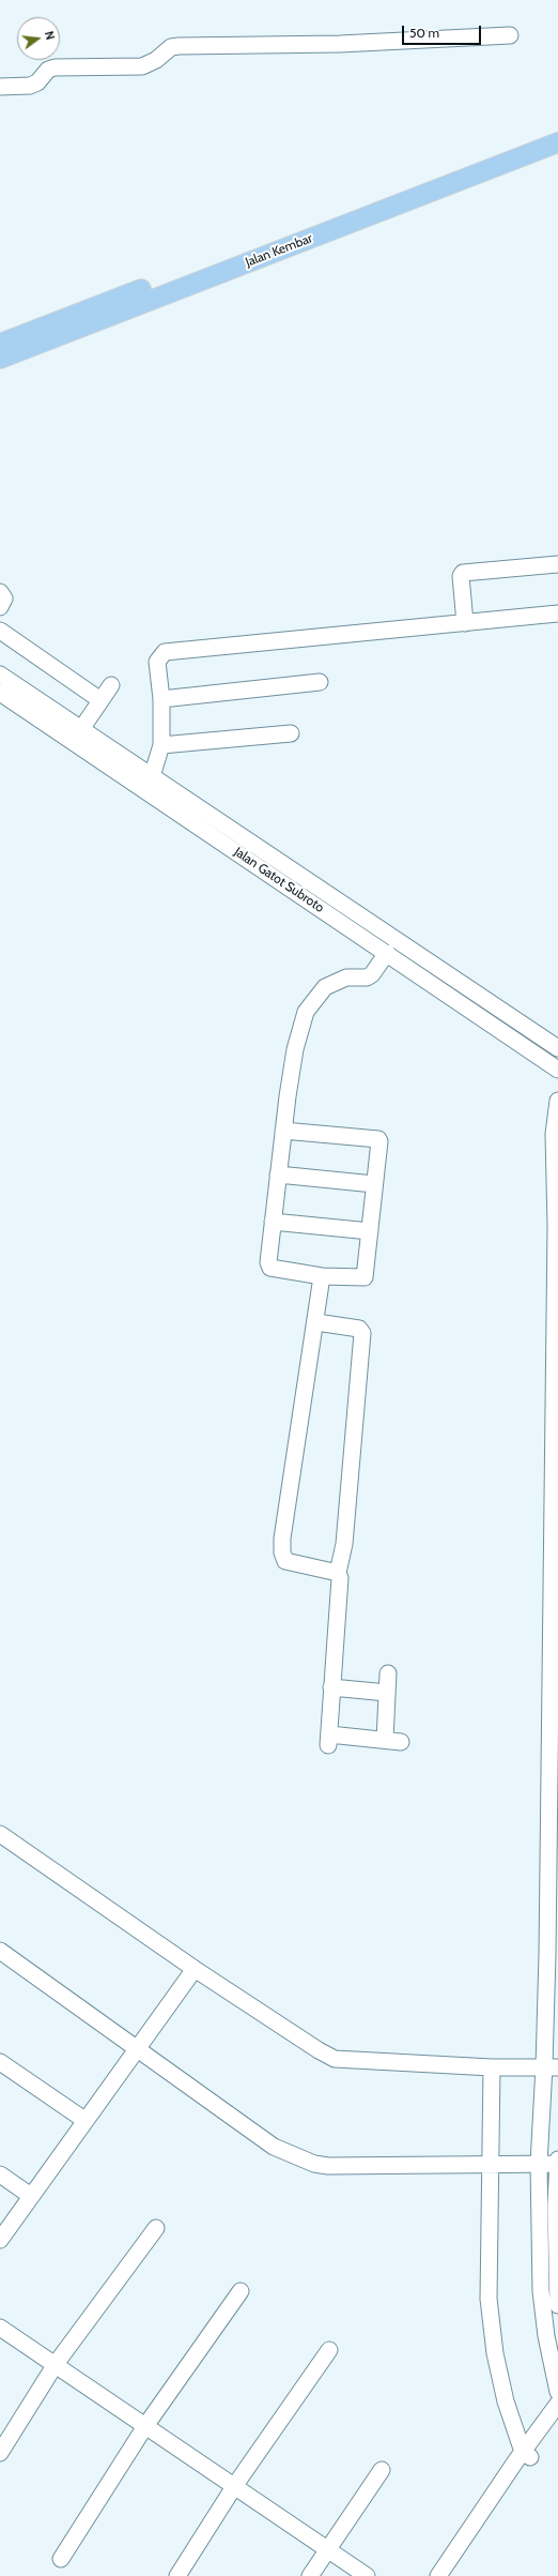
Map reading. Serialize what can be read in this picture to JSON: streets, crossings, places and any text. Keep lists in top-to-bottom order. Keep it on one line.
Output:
{"streets":{"main road":["Jalan Kembar"],"street":["Jalan Gatot Subroto"]},"scale_bar":"50 m","north":"right"}
